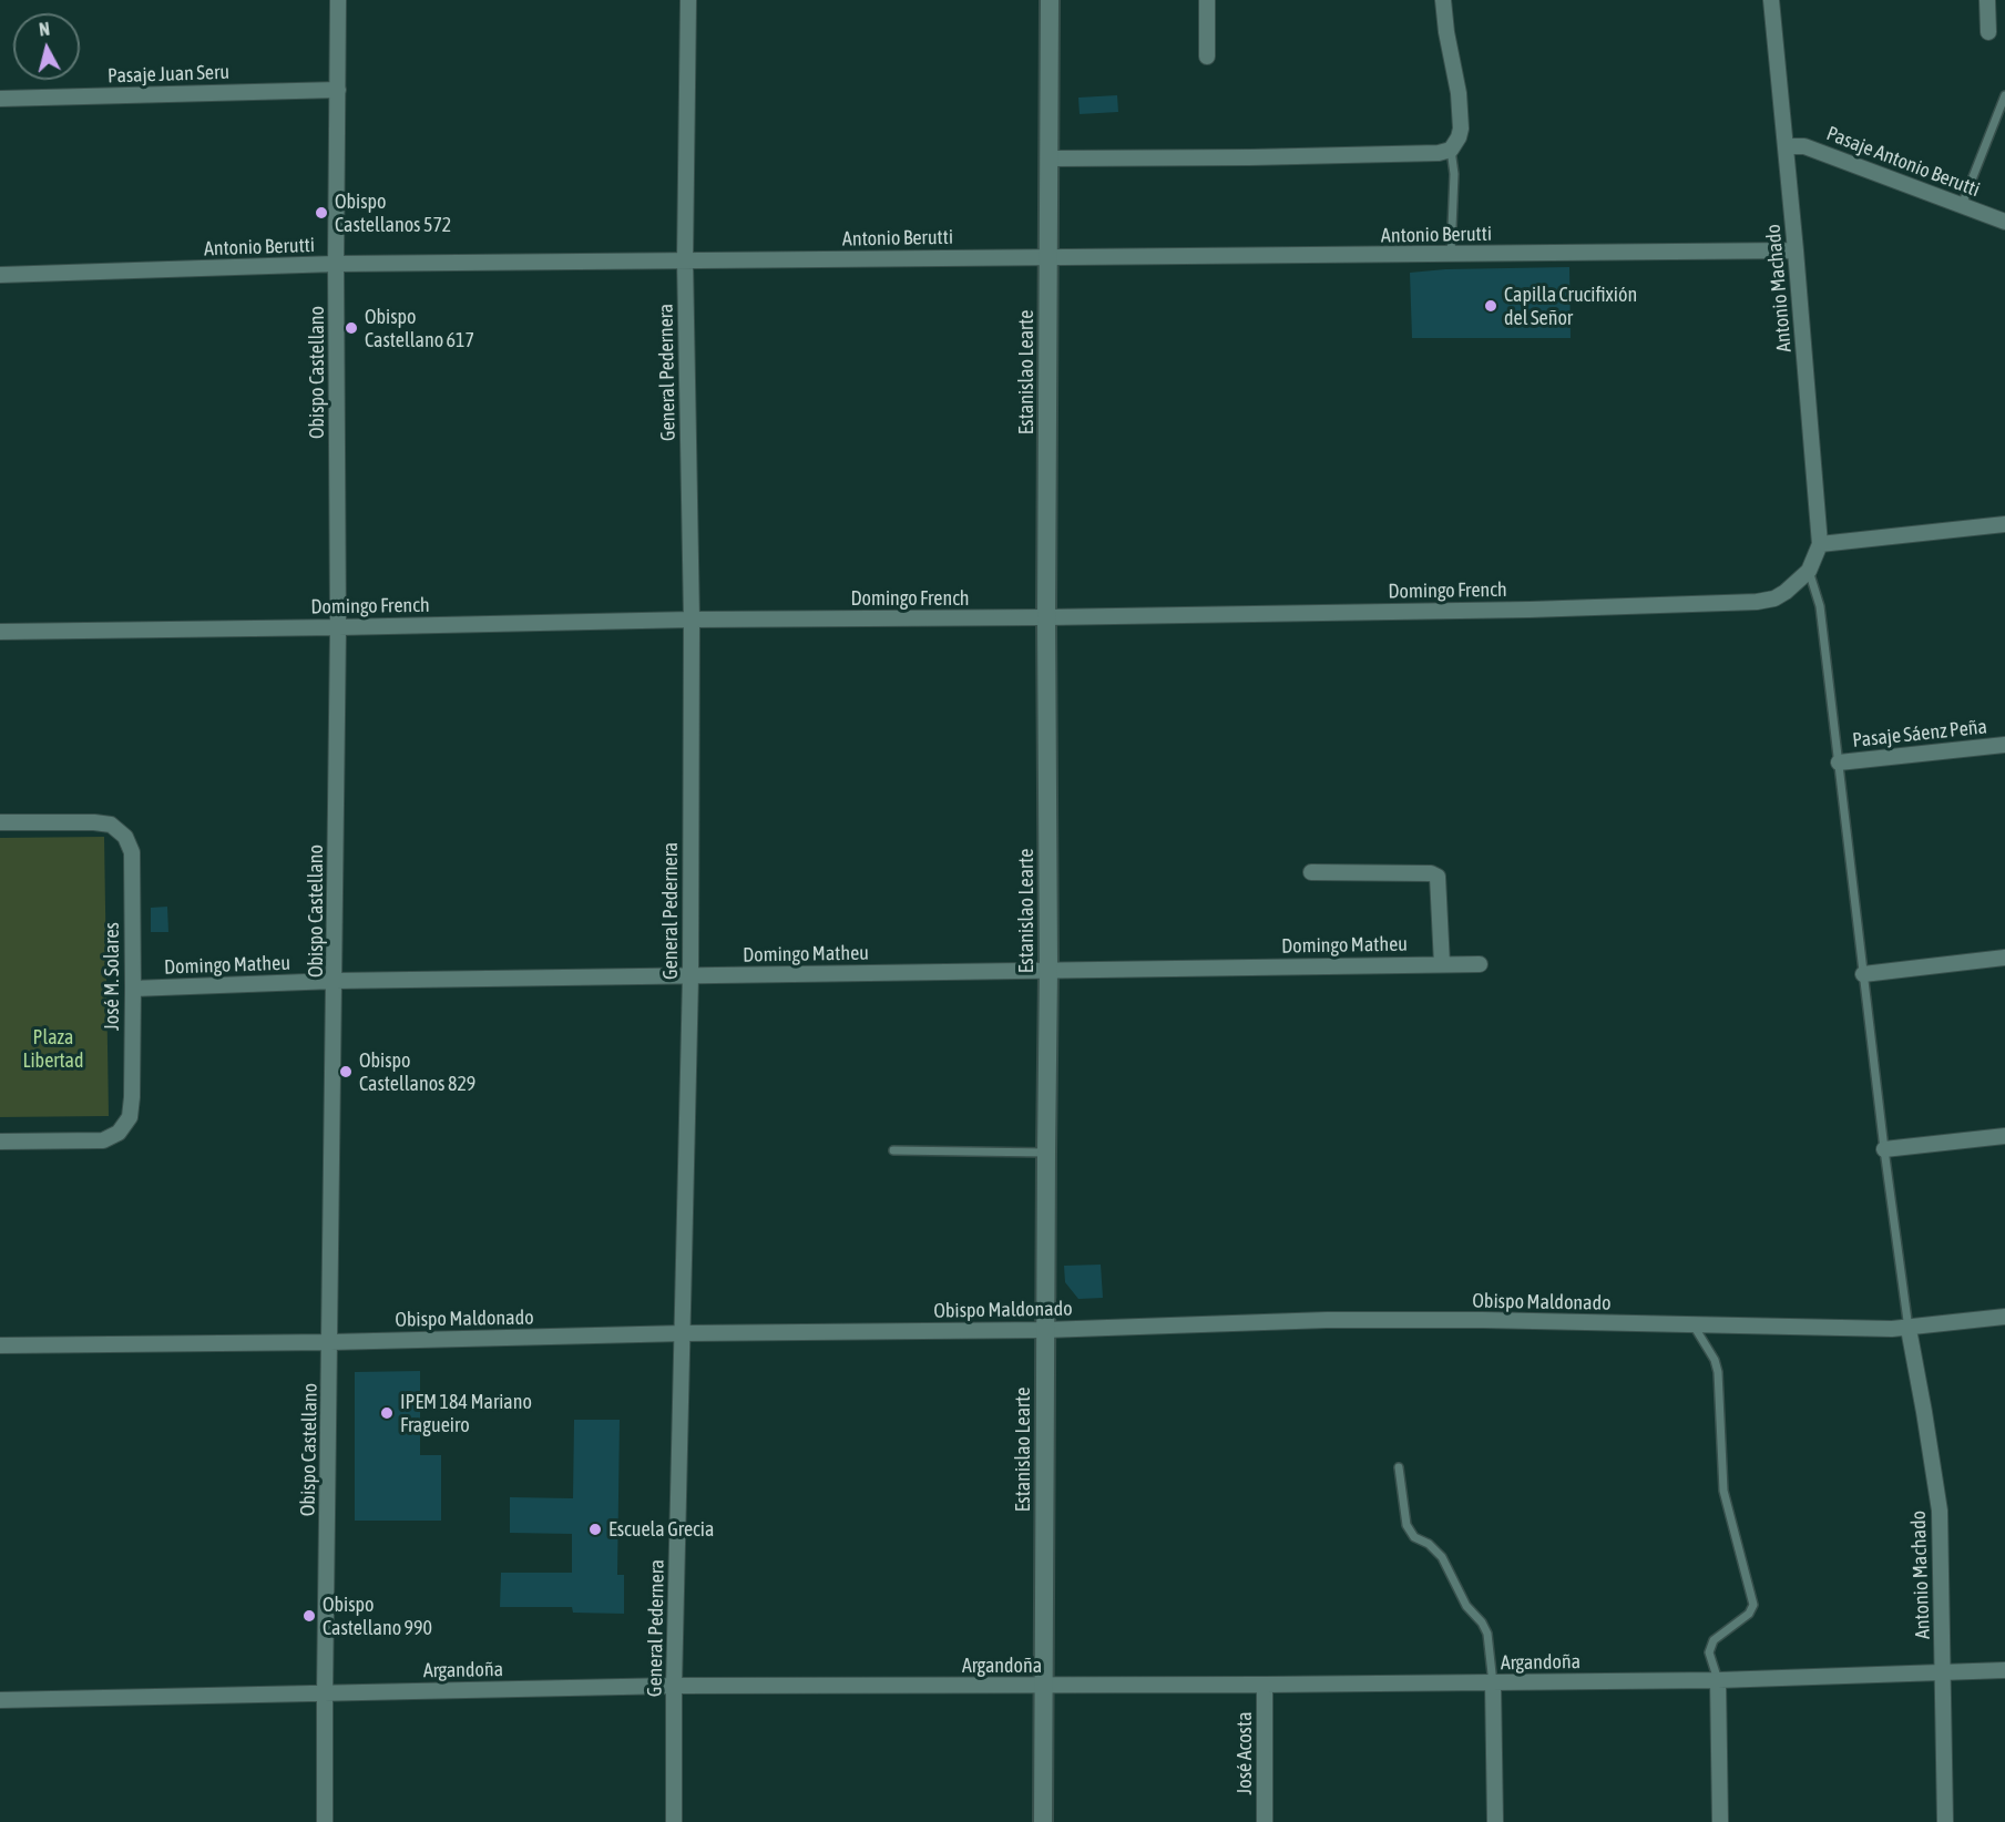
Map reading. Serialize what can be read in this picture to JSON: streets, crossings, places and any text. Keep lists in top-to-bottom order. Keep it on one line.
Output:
{"streets":{"street":["Pasaje Juan Seru","Pasaje Antonio Berutti","Antonio Berutti","Antonio Machado","Obispo Castellano","General Pedernera","Estanislao Learte","Domingo French","Pasaje Sáenz Peña","Domingo Matheu","José M. Solares","Obispo Maldonado","Argandoña","José Acosta"]},"crossings":[["Pasaje Juan Seru","Obispo Castellano"],["Pasaje Antonio Berutti","Antonio Machado"],["Antonio Berutti","Antonio Machado"],["Antonio Berutti","Obispo Castellano"],["Antonio Berutti","General Pedernera"],["Antonio Berutti","Estanislao Learte"],["Antonio Machado","Domingo French"],["Antonio Machado","Obispo Maldonado"],["Antonio Machado","Argandoña"],["Obispo Castellano","Domingo French"],["Obispo Castellano","Domingo Matheu"],["Obispo Castellano","Obispo Maldonado"],["Obispo Castellano","Argandoña"],["General Pedernera","Domingo French"],["General Pedernera","Domingo Matheu"],["General Pedernera","Obispo Maldonado"],["General Pedernera","Argandoña"],["Estanislao Learte","Domingo French"],["Estanislao Learte","Domingo Matheu"],["Estanislao Learte","Obispo Maldonado"],["Estanislao Learte","Argandoña"],["Domingo Matheu","José M. Solares"],["Argandoña","José Acosta"]],"parks":["Plaza Libertad"],"places":["Obispo Castellanos 572","Capilla Crucifixión del Señor","Obispo Castellano 617","Obispo Castellanos 829","IPEM 184 Mariano Fragueiro","Escuela Grecia","Obispo Castellano 990"],"north":"top"}
